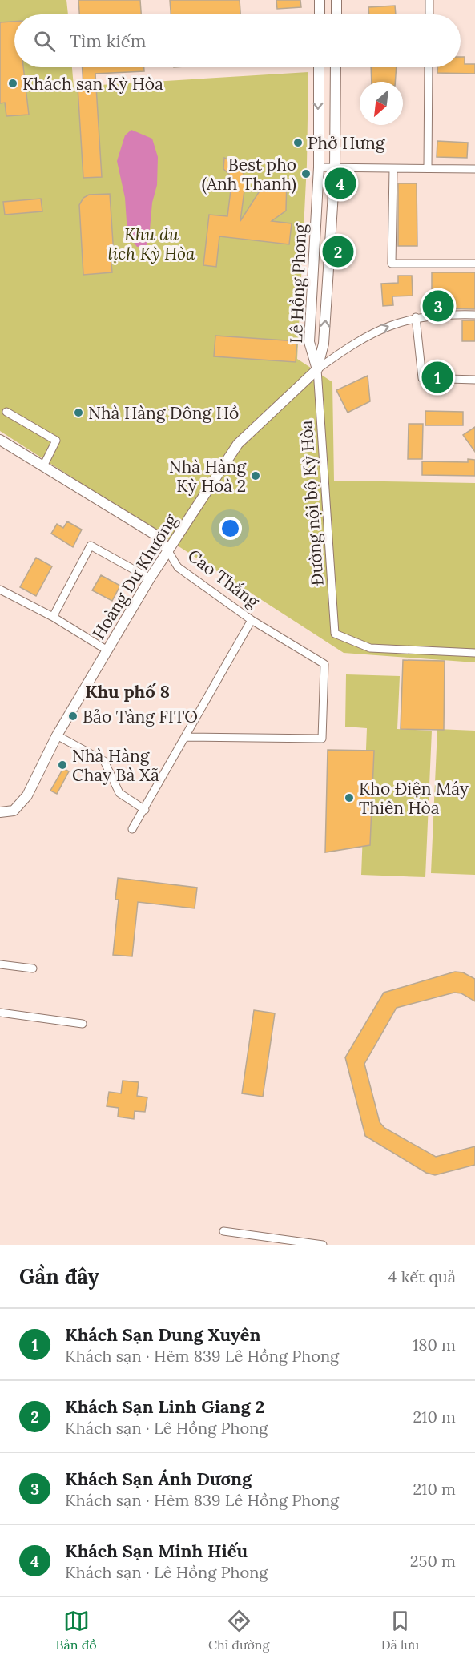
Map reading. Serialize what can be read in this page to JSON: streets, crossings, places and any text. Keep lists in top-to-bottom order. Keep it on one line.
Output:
{"streets":{"street":["Lê Hồng Phong","Đường nội bộ Kỳ Hòa","Hoàng Dư Khương","Cao Thắng"]},"crossings":[["Lê Hồng Phong","Đường nội bộ Kỳ Hòa"],["Lê Hồng Phong","Hoàng Dư Khương"],["Đường nội bộ Kỳ Hòa","Hoàng Dư Khương"],["Hoàng Dư Khương","Cao Thắng"]],"districts":["Khu phố 8"],"parks":["Khu du lịch Kỳ Hòa"],"places":["Khách sạn Kỳ Hòa","Phở Hưng","Best pho (Anh Thanh)","Nhà Hàng Đông Hồ","Nhà Hàng Kỳ Hoà 2","Bảo Tàng FITO","Nhà Hàng Chay Bà Xã","Kho Điện Máy Thiên Hòa"],"north":"bottom left","page":{"search":"Tìm kiếm","pins":["4","2","3","1"],"heading":["Gần đây","4 kết quả"],"list":[{"mark":"1","name":"Khách Sạn Dung Xuyên","note":"Khách sạn · Hẻm 839 Lê Hồng Phong","value":"180 m"},{"mark":"2","name":"Khách Sạn Linh Giang 2","note":"Khách sạn · Lê Hồng Phong","value":"210 m"},{"mark":"3","name":"Khách Sạn Ánh Dương","note":"Khách sạn · Hẻm 839 Lê Hồng Phong","value":"210 m"},{"mark":"4","name":"Khách Sạn Minh Hiếu","note":"Khách sạn · Lê Hồng Phong","value":"250 m"}],"nav":["Bản đồ","Chỉ đường","Đã lưu"]}}
